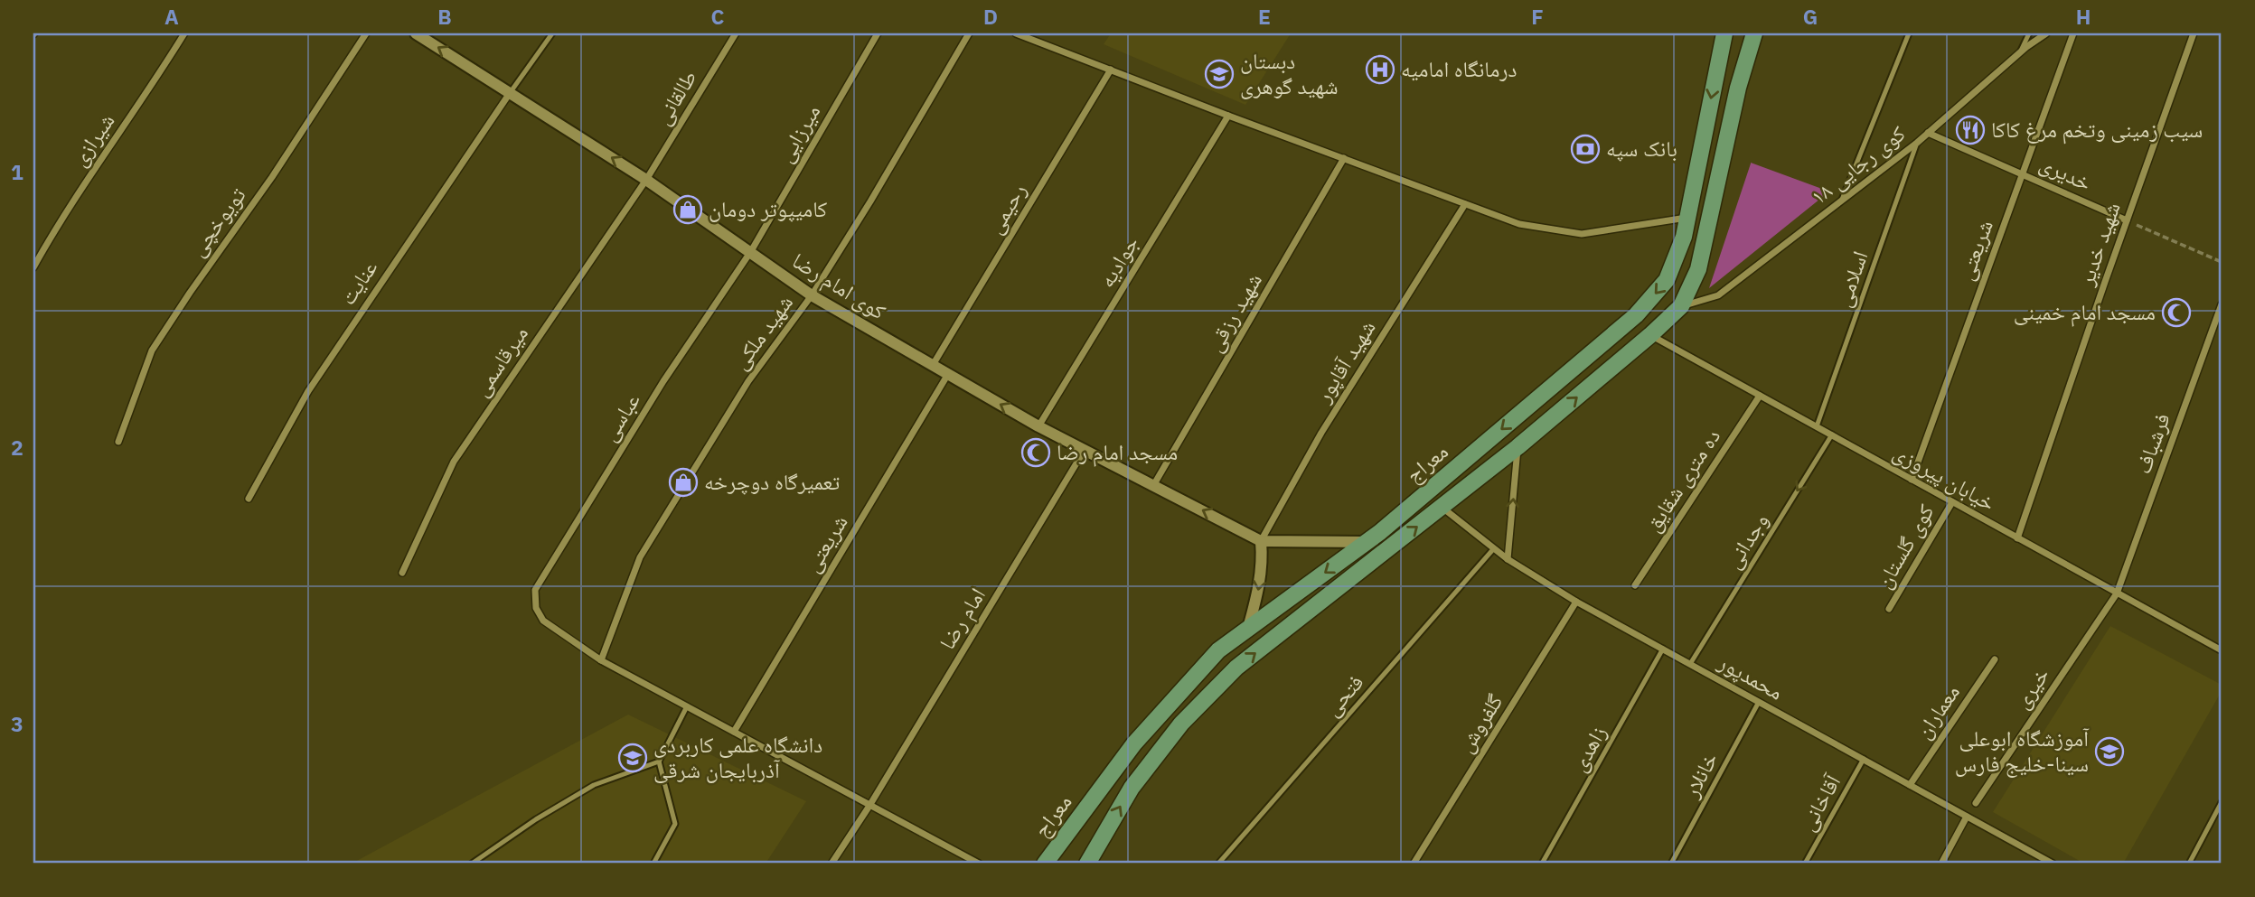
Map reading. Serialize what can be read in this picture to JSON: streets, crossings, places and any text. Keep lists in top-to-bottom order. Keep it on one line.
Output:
{"streets":{"main road":["معراج"],"street":["طالقانی","میرزایی","شیرازی","کوی رجایی ۱۸","خدیری","رحیمی","تویوخچی","شهید خدیر","شریعتی","جوادیه","عنایت","کوی امام رضا","شهید رزقی","شهید ملکی","میرقاسمی","شهید آقاپور","عباسی","فرشباف","خیابان پیروزی","ده متری شقایق","کوی گلستان","امام رضا","محمدپور","خیری","معماران","گلفروش"],"lane":["اسلامی","وجدانی","فتحی","زاهدی","خانلار","آقاخانی"]},"crossings":[["طالقانی","کوی امام رضا"],["طالقانی","میرقاسمی"],["میرزایی","کوی امام رضا"],["میرزایی","عباسی"],["کوی رجایی ۱۸","خدیری"],["کوی رجایی ۱۸","اسلامی"],["کوی رجایی ۱۸","معراج"],["خدیری","شهید خدیر"],["خدیری","شریعتی"],["رحیمی","کوی امام رضا"],["شهید خدیر","خیابان پیروزی"],["شریعتی","کوی امام رضا"],["شریعتی","خیابان پیروزی"],["جوادیه","کوی امام رضا"],["اسلامی","خیابان پیروزی"],["عنایت","کوی امام رضا"],["کوی امام رضا","شهید رزقی"],["کوی امام رضا","شهید ملکی"],["کوی امام رضا","میرقاسمی"],["کوی امام رضا","شهید آقاپور"],["کوی امام رضا","عباسی"],["کوی امام رضا","امام رضا"],["شهید ملکی","عباسی"],["فرشباف","خیابان پیروزی"],["فرشباف","خیری"],["معراج","خیابان پیروزی"],["معراج","محمدپور"],["خیابان پیروزی","ده متری شقایق"],["خیابان پیروزی","وجدانی"],["خیابان پیروزی","کوی گلستان"],["خیابان پیروزی","خیری"],["وجدانی","محمدپور"],["محمدپور","فتحی"],["محمدپور","معماران"],["محمدپور","گلفروش"],["محمدپور","زاهدی"],["محمدپور","خانلار"],["محمدپور","آقاخانی"]],"one_way":["کوی امام رضا","وجدانی"],"places":{"hospital":["درمانگاه امامیه"],"school or university":["دبستان شهید گوهری","آموزشگاه ابوعلی سینا-خلیج فارس","دانشگاه علمی کاربردی آذربایجان شرقی"],"restaurant":["سیب زمینی وتخم مرغ کاکا"],"bank":["بانک سپه"],"shop":["کامیپوتر دومان","تعمیرگاه دوچرخه"],"mosque":["مسجد امام خمینی","مسجد امام رضا"]},"grid":{"columns":["A","B","C","D","E","F","G","H"],"rows":["1","2","3"]}}
